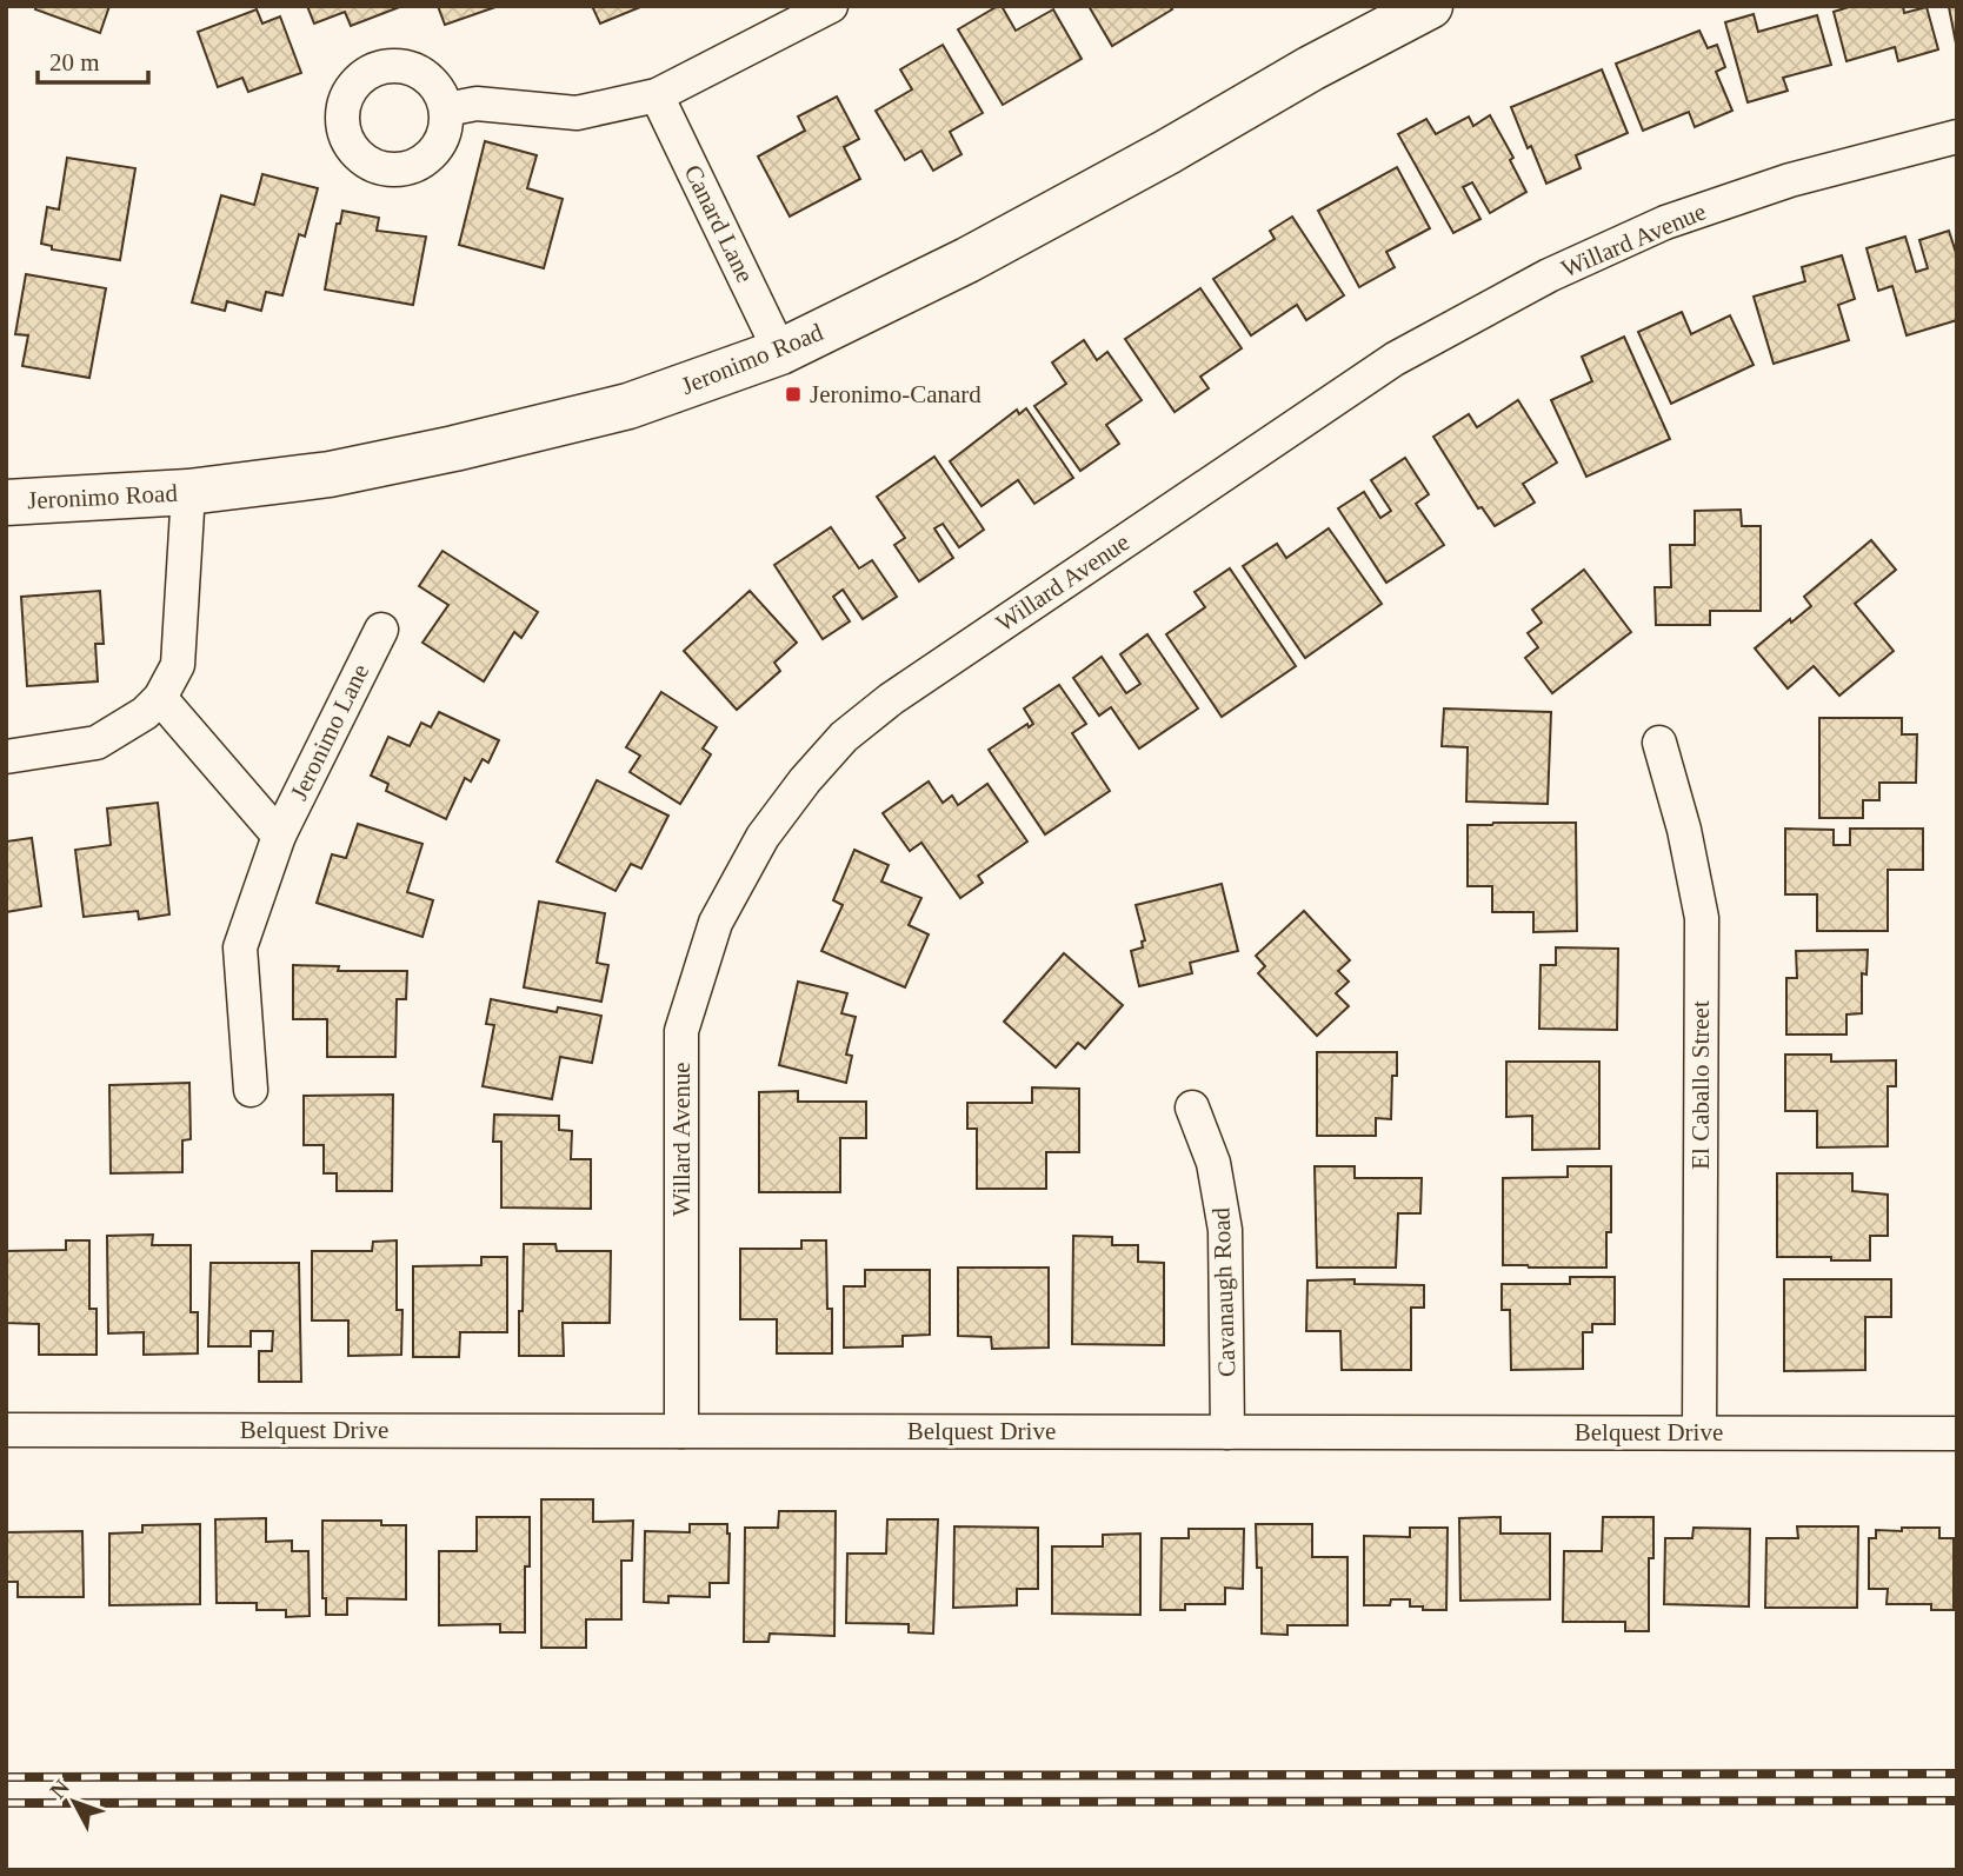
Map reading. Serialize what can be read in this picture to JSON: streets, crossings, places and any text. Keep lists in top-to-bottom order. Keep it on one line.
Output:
{"streets":{"main road":["Jeronimo Road"],"street":["Canard Lane","Willard Avenue","Jeronimo Lane","El Caballo Street","Cavanaugh Road","Belquest Drive"]},"crossings":[["Canard Lane","Jeronimo Road"],["Willard Avenue","Belquest Drive"],["El Caballo Street","Belquest Drive"],["Cavanaugh Road","Belquest Drive"]],"places":{"transit":["Jeronimo-Canard"]},"scale_bar":"20 m","north":"top left"}
